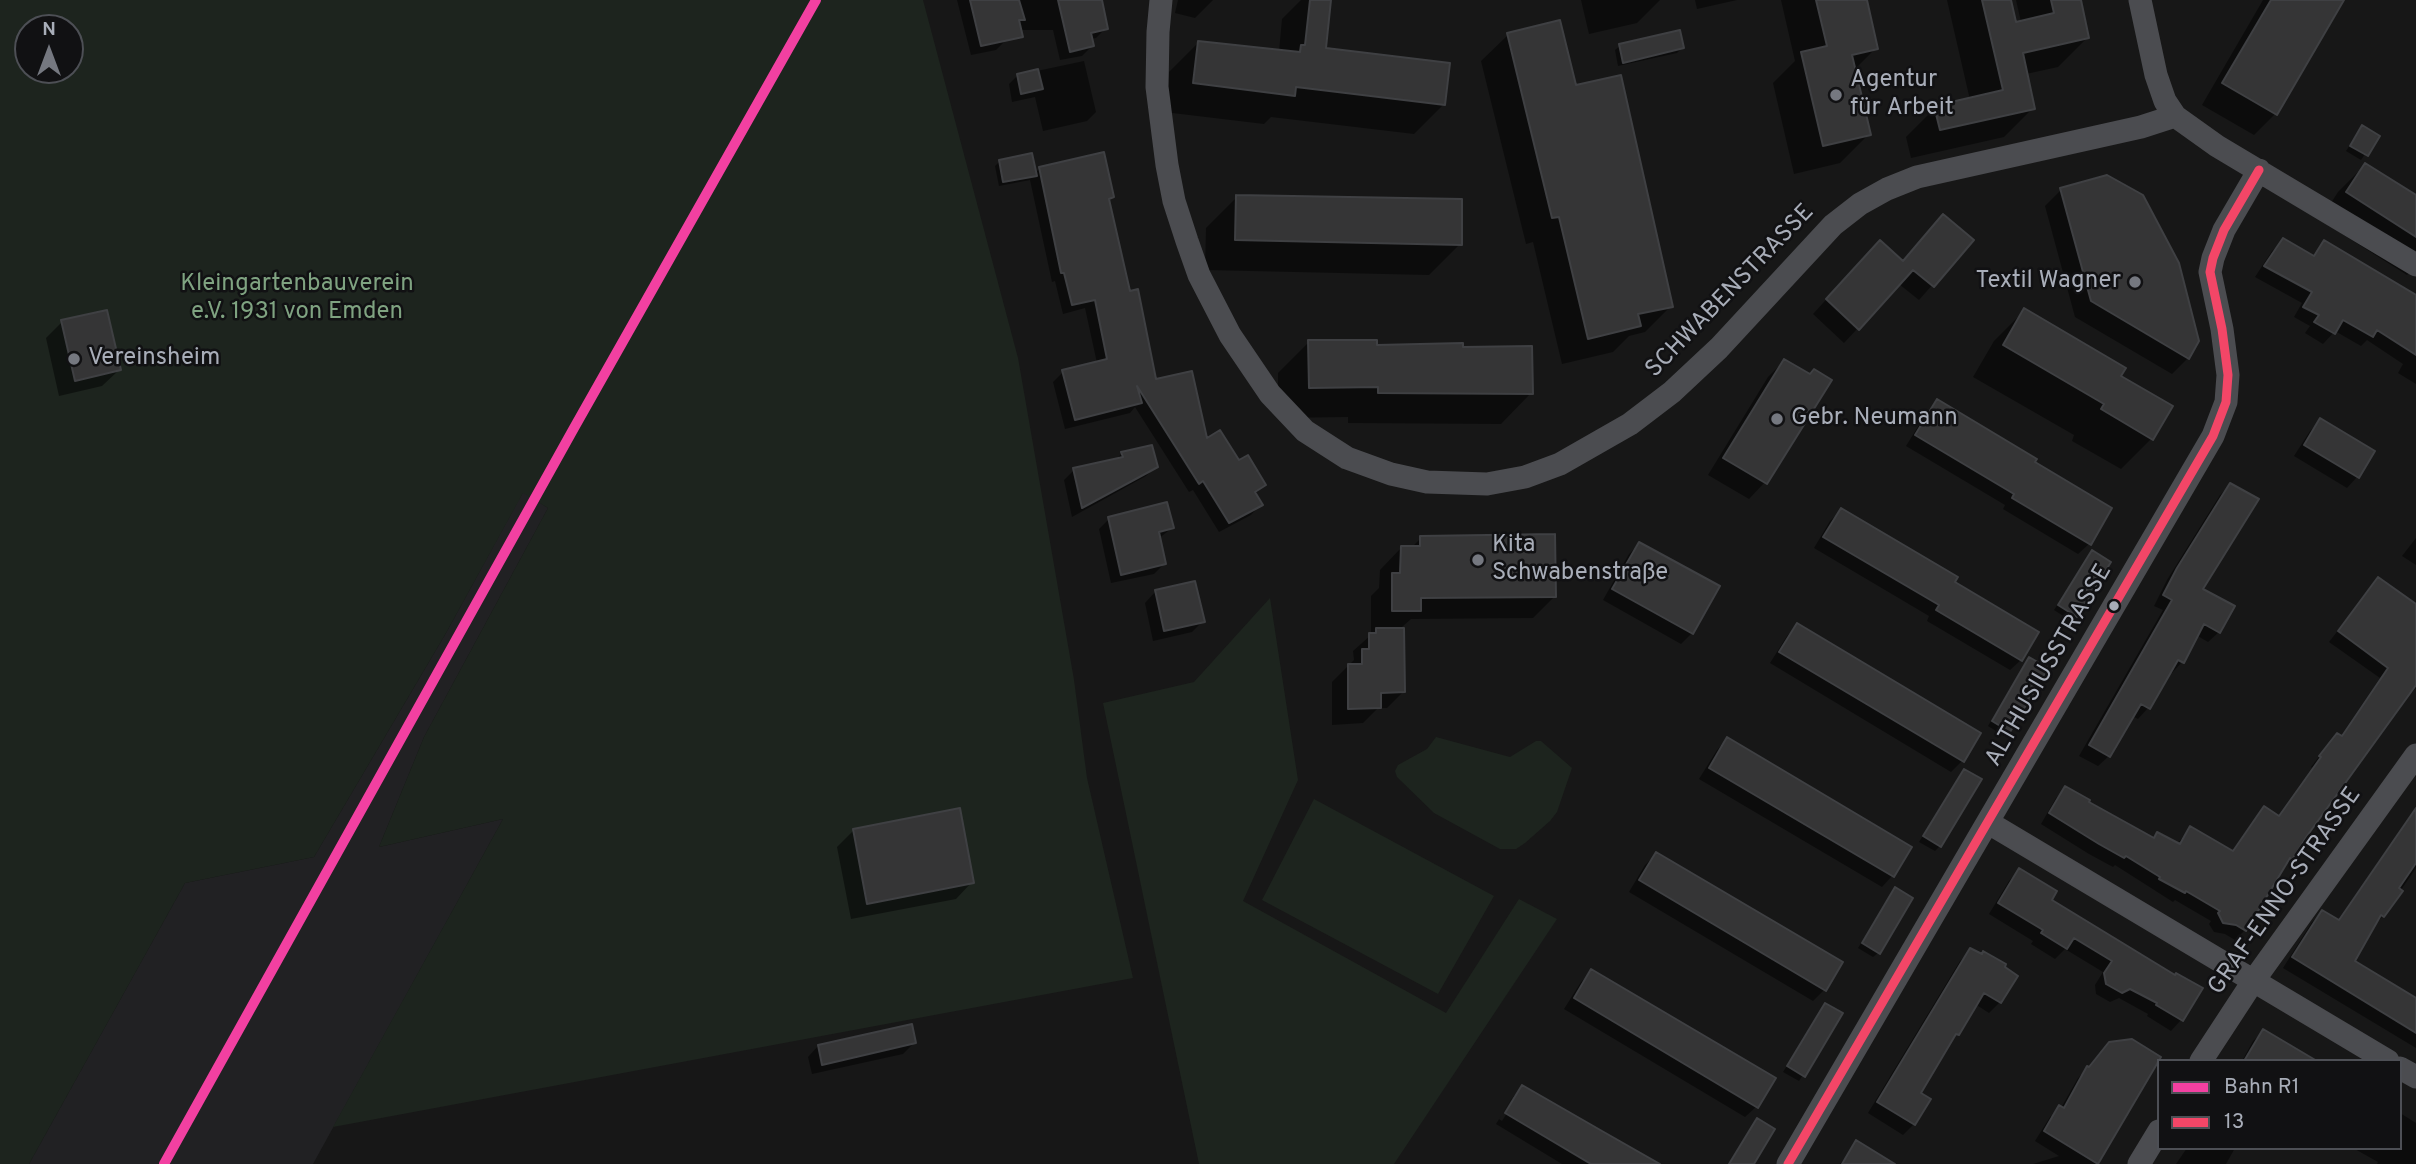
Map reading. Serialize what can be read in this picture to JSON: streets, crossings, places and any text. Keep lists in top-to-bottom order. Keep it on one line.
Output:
{"streets":{"street":["SCHWABENSTRASSE","ALTHUSIUSSTRASSE","GRAF-ENNO-STRASSE"]},"parks":["Kleingartenbauverein e.V. 1931 von Emden"],"places":["Agentur für Arbeit","Textil Wagner","Vereinsheim","Gebr. Neumann","Kita Schwabenstraße"],"lines":["rail line R1","transit line 13"],"legend":["Bahn R1","13"],"north":"top"}
